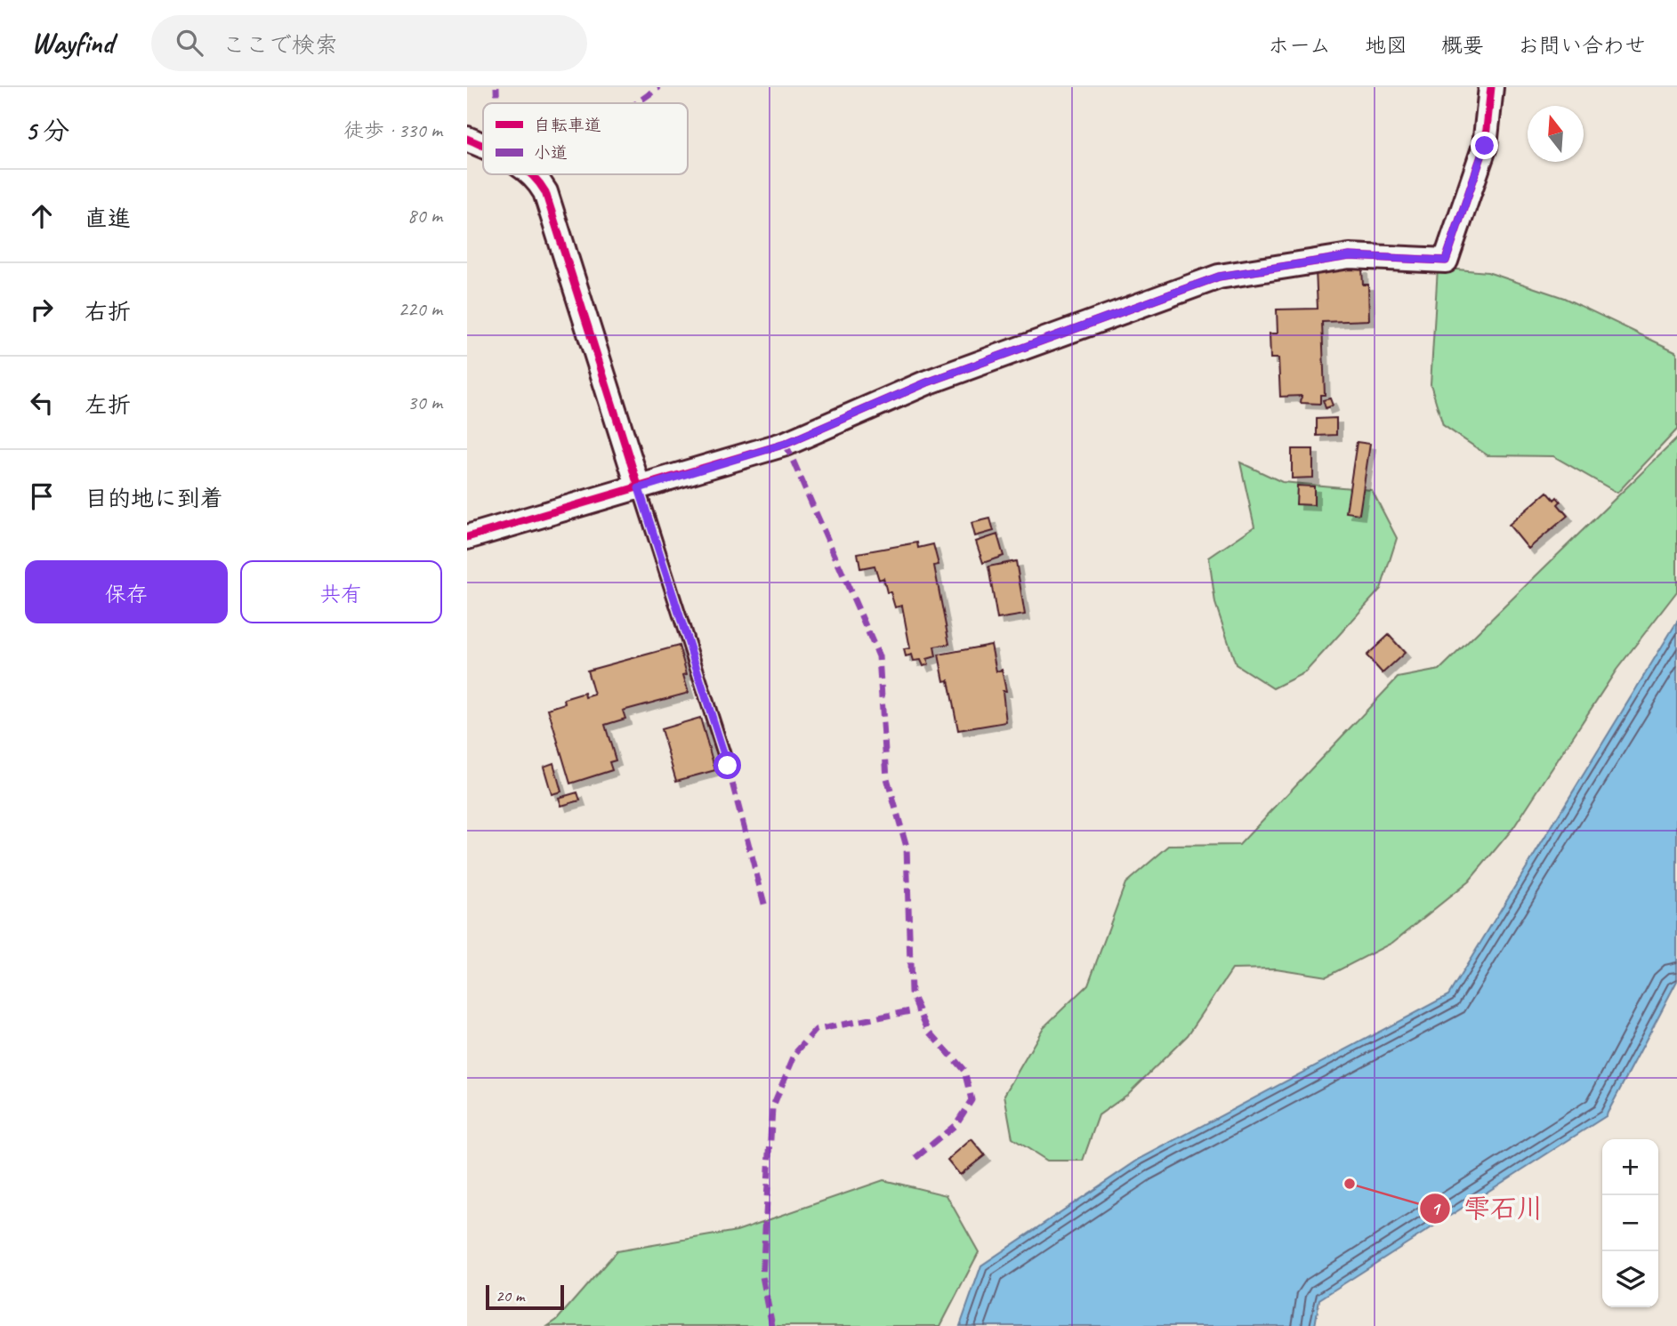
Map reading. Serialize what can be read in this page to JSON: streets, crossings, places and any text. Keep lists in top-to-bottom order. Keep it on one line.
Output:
{"places":["雫石川"],"legend":["自転車道","小道"],"scale_bar":"20 m","north":"top","page":{"header":"Wayfind","search":"ここで検索","nav":["ホーム","地図","概要","お問い合わせ"],"heading":["5 分","徒歩 · 330 m"],"list":[["直進","80 m"],["右折","220 m"],["左折","30 m"],"目的地に到着"],"buttons":["保存","共有"],"map_buttons":["+","−"],"scale":"20 m"}}
